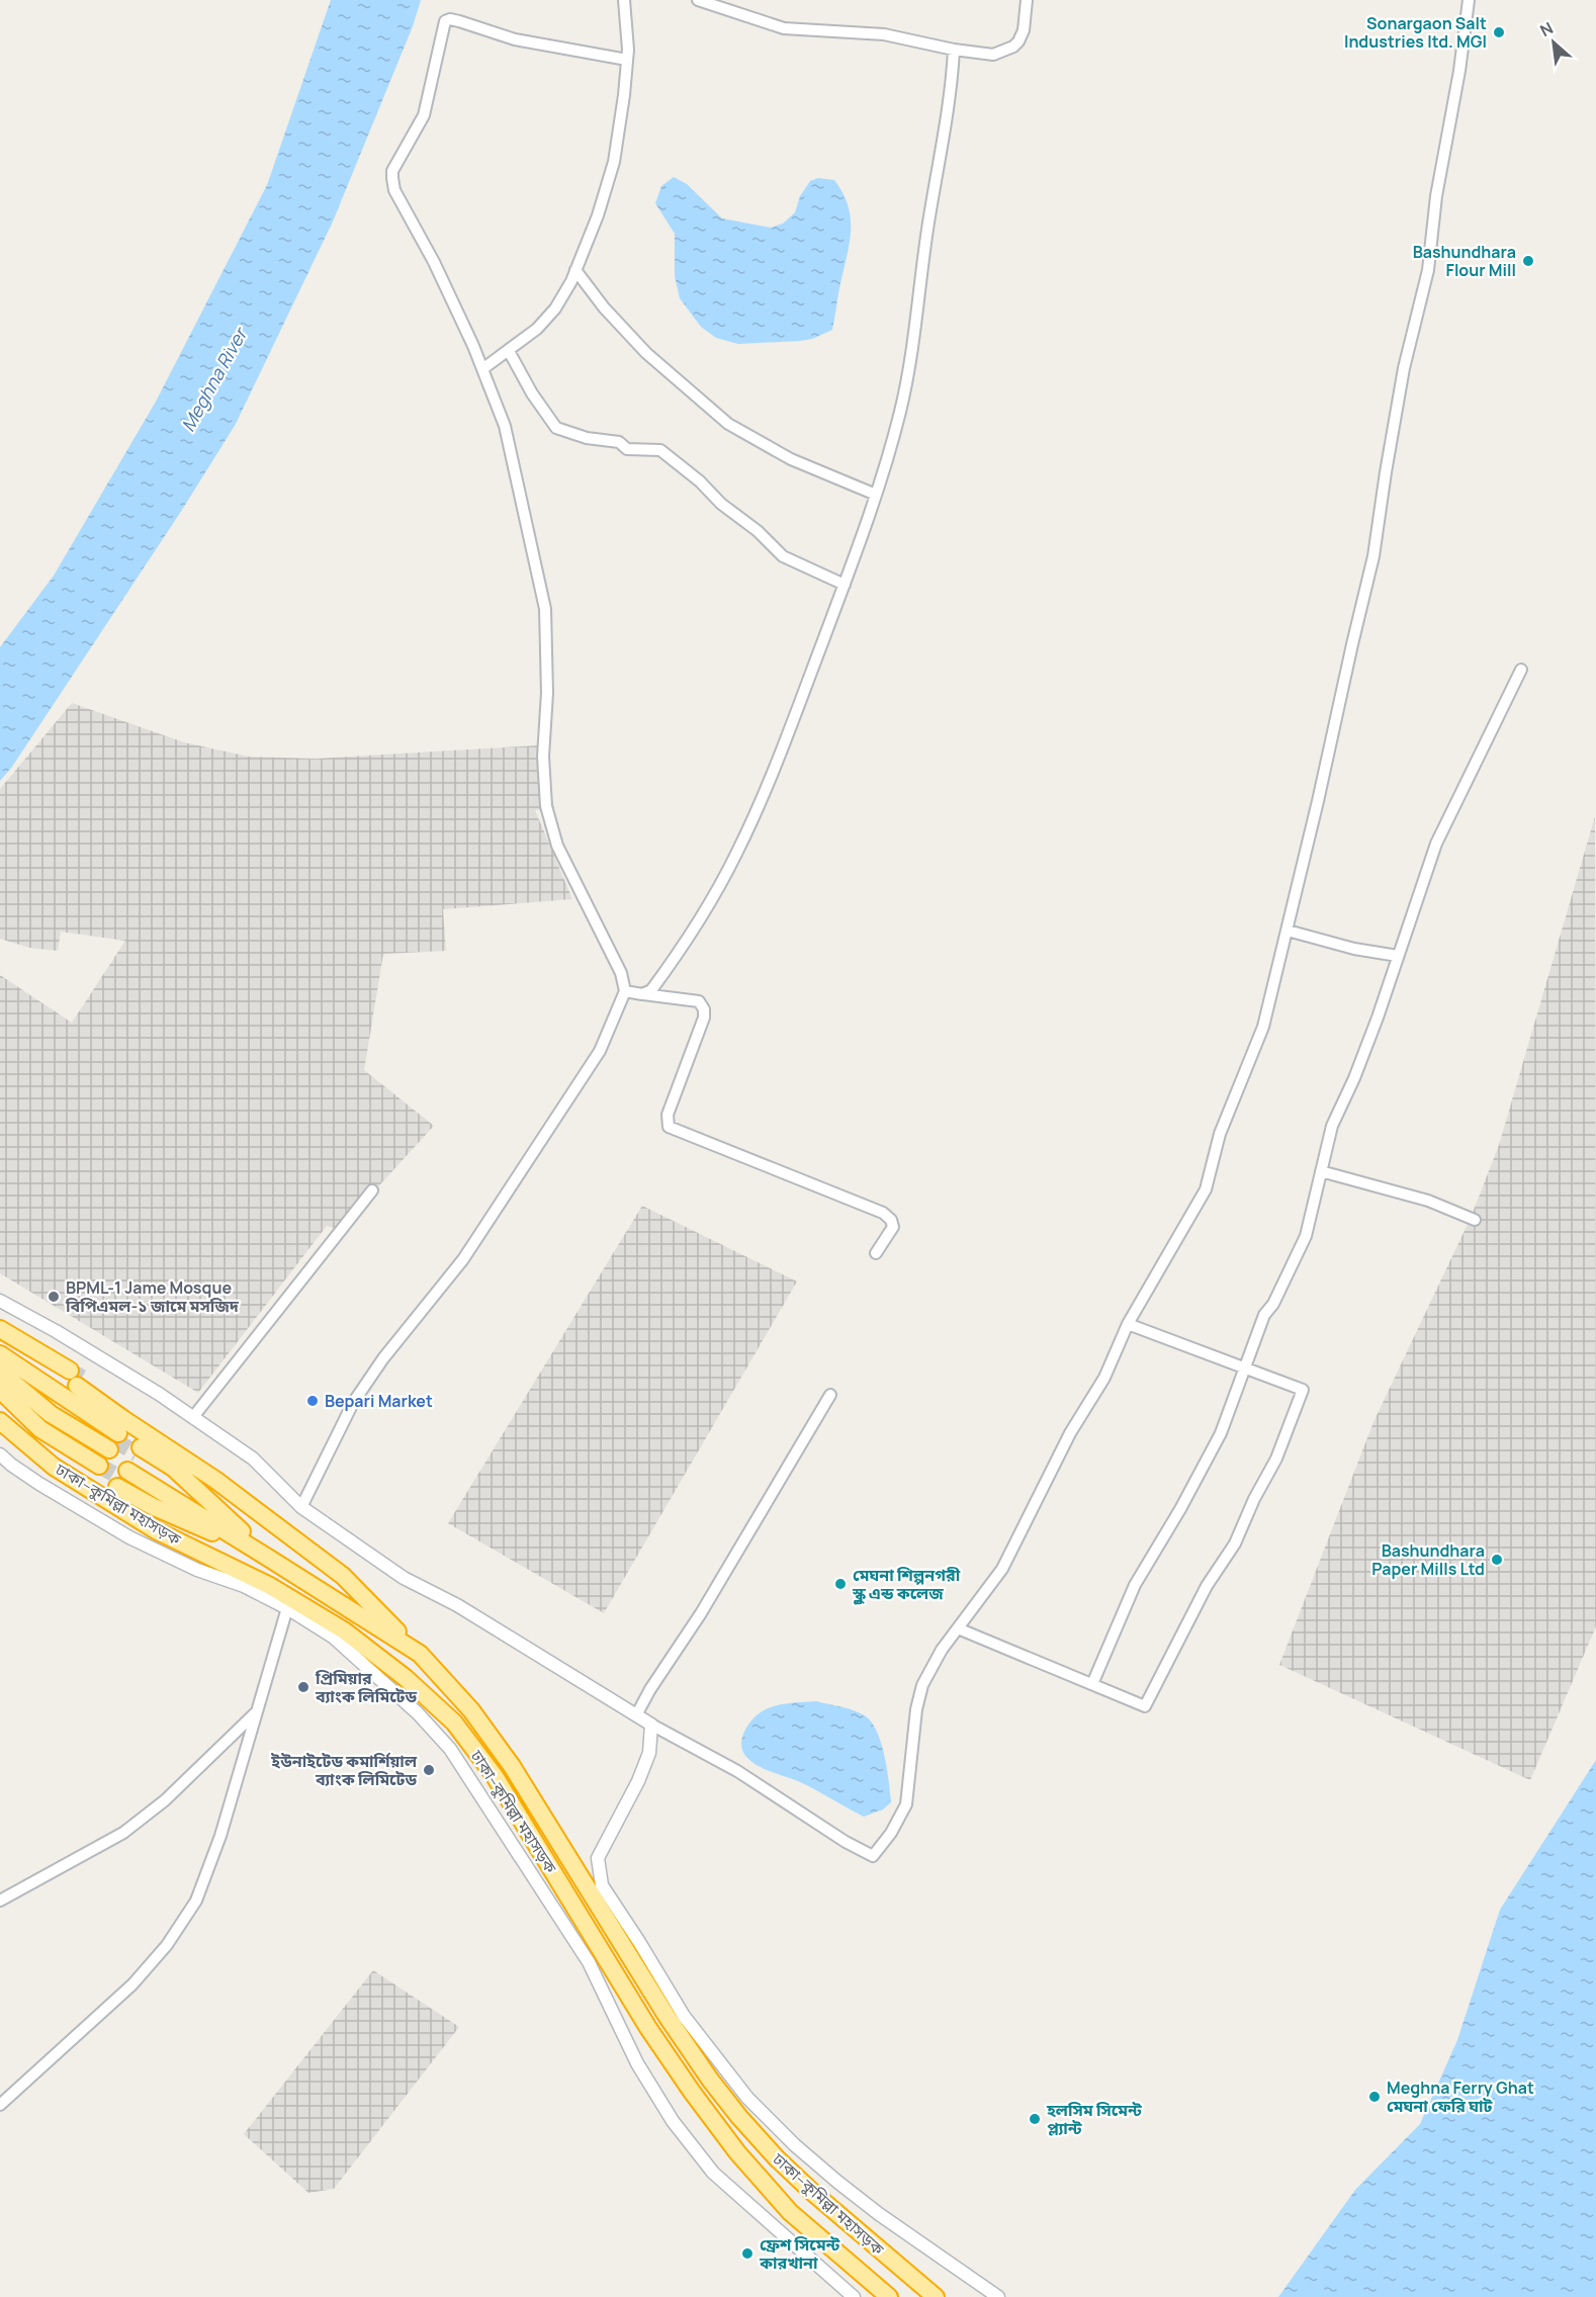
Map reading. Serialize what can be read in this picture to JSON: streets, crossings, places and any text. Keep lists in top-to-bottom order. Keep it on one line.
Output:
{"streets":{"highway":["ঢাকা–কুমিল্লা মহাসড়ক"]},"water":["Meghna River"],"places":["Sonargaon Salt Industries ltd. MGI","Bashundhara Flour Mill","BPML-1 Jame Mosque বিপিএমল-১ জামে মসজিদ","Bepari Market","Bashundhara Paper Mills Ltd","মেঘনা শিল্পনগরী স্কুল এন্ড কলেজ","প্রিমিয়ার ব্যাংক লিমিটেড","ইউনাইটেড কমার্শিয়াল ব্যাংক লিমিটেড","Meghna Ferry Ghat মেঘনা ফেরি ঘাট","হলসিম সিমেন্ট প্ল্যান্ট","ফ্রেশ সিমেন্ট কারখানা"],"north":"top left"}
